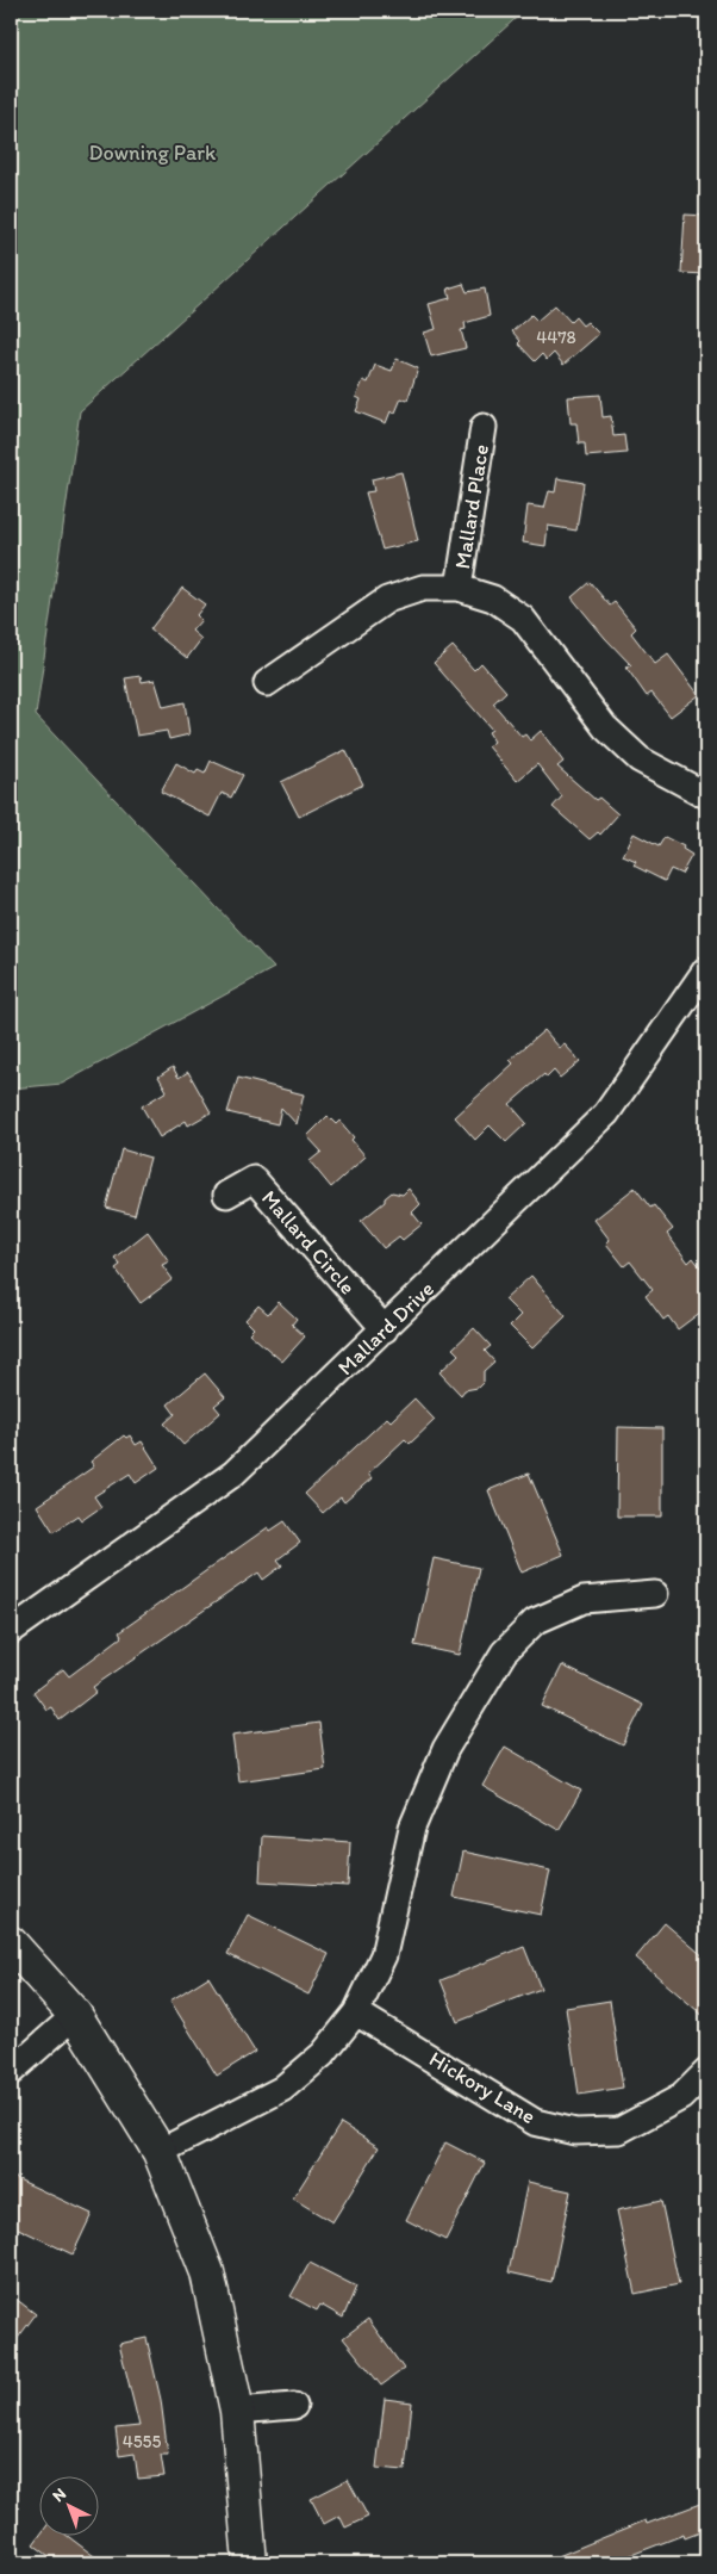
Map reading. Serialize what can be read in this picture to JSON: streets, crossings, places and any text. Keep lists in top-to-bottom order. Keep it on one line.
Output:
{"streets":{"street":["Mallard Place","Mallard Circle","Mallard Drive","Hickory Lane"]},"crossings":[["Mallard Circle","Mallard Drive"]],"parks":["Downing Park"],"house_numbers":["4478","4555"],"north":"top left"}
